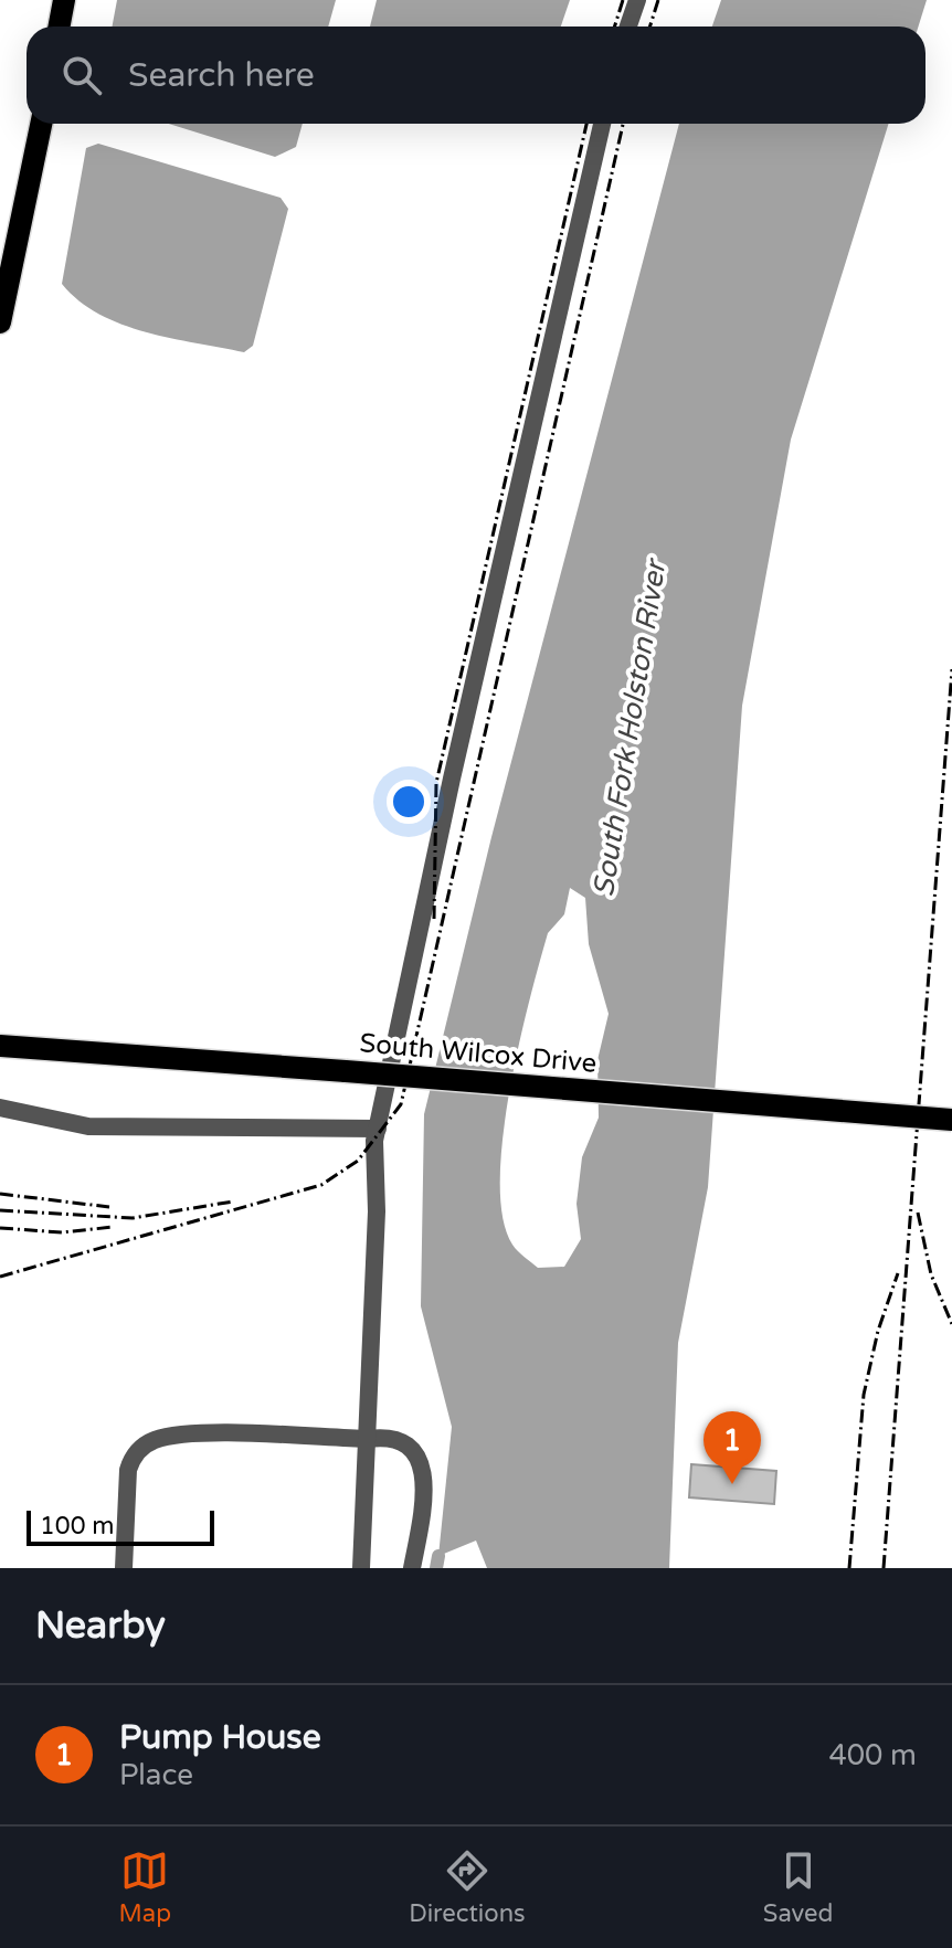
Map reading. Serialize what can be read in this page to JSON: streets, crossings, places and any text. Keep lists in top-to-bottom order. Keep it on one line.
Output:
{"streets":{"main road":["South Wilcox Drive"]},"water":["South Fork Holston River"],"scale_bar":"100 m","page":{"search":"Search here","pins":"1","scale":"100 m","heading":"Nearby","list":[{"mark":"1","name":"Pump House","note":"Place","value":"400 m"}],"nav":["Map","Directions","Saved"]}}
